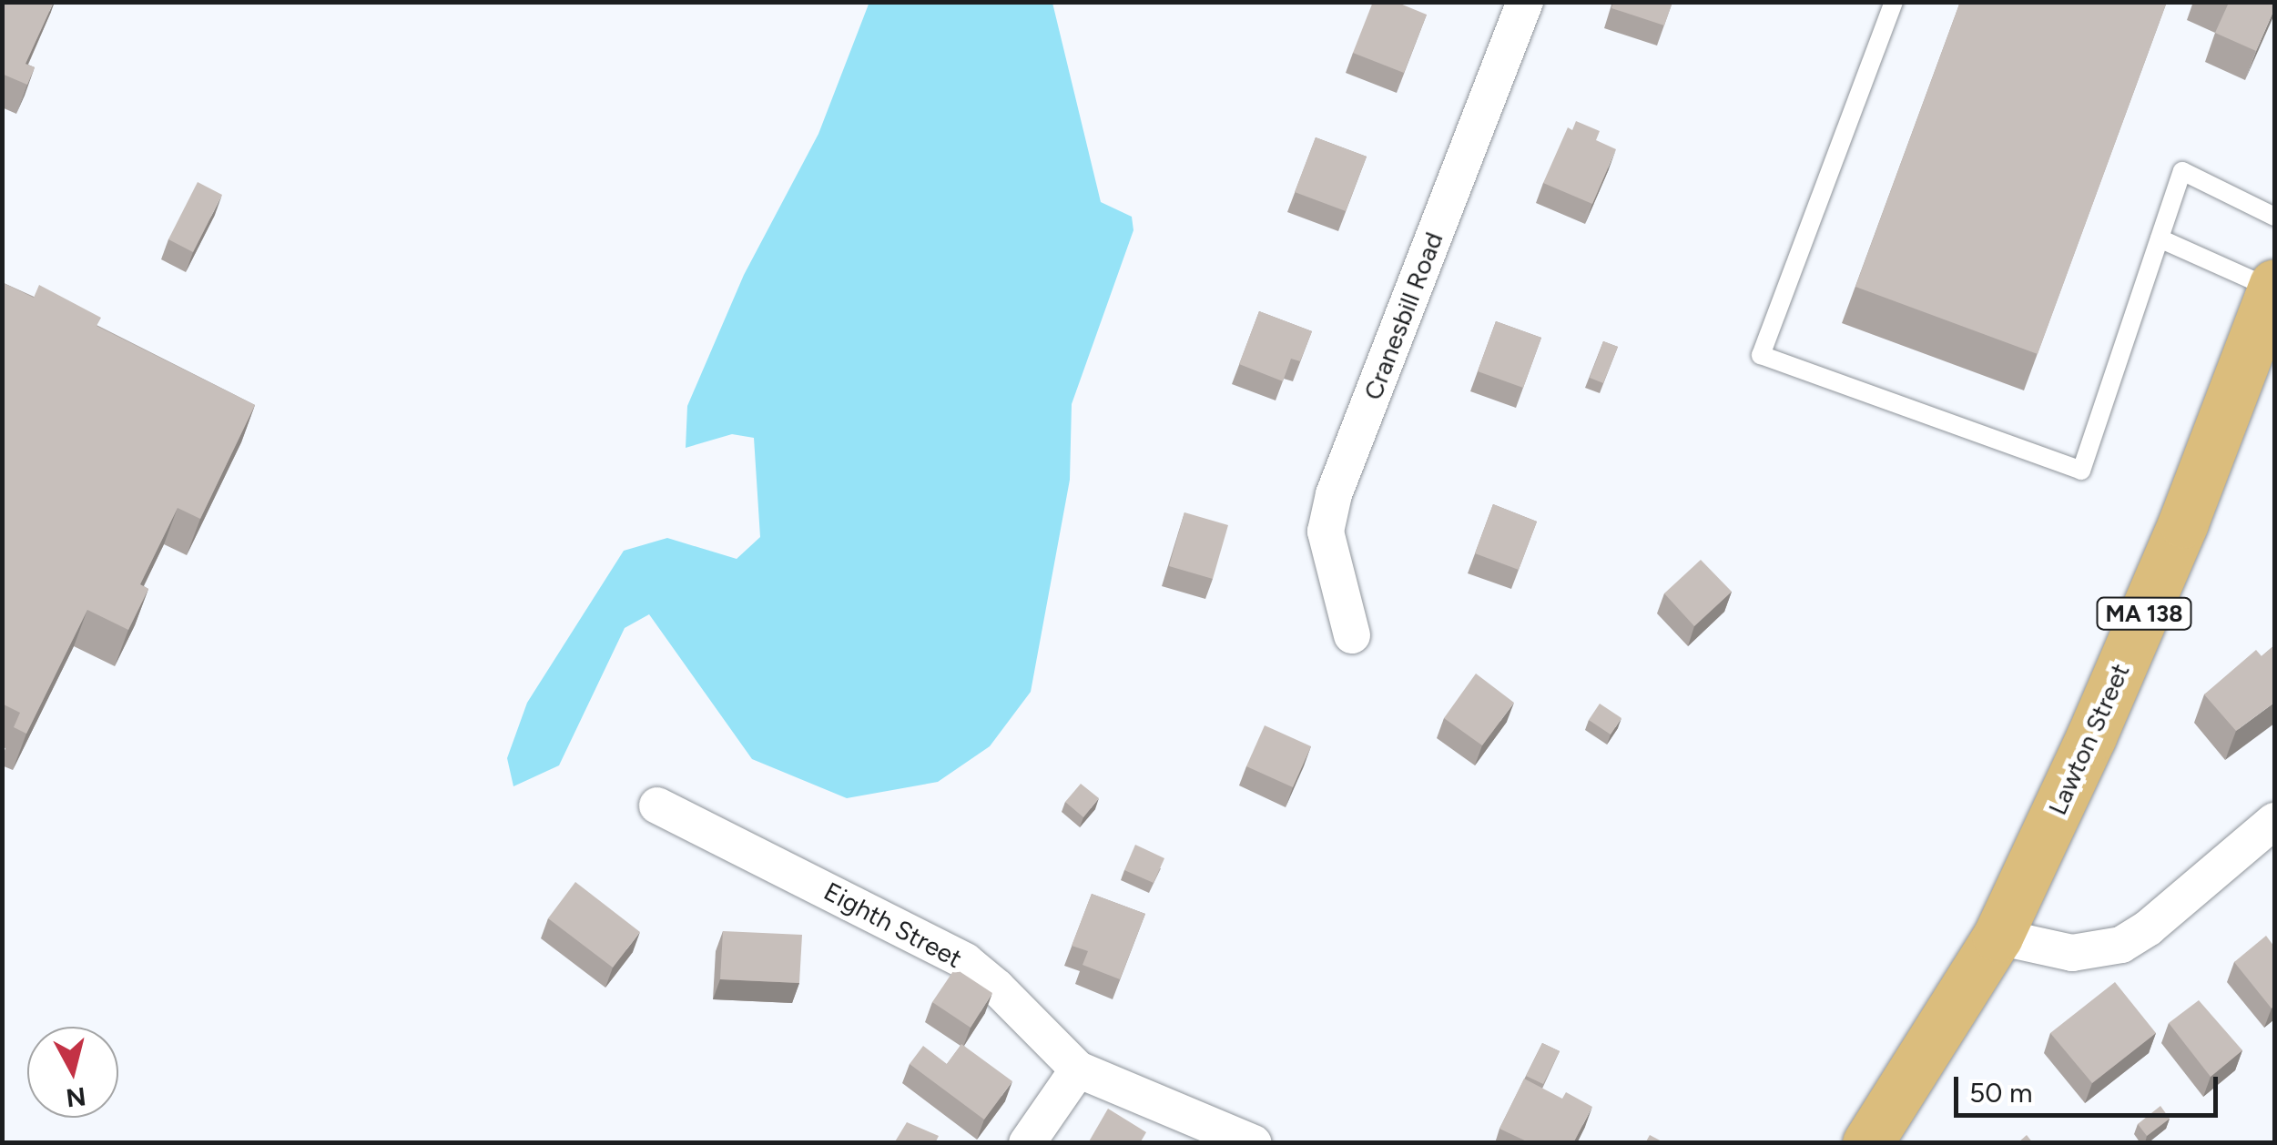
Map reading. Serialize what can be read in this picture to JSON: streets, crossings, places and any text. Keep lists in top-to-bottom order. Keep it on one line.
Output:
{"streets":{"main road":["MA 138","Lawton Street"],"street":["Cranesbill Road","Eighth Street"]},"crossings":[["MA 138","Lawton Street"]],"scale_bar":"50 m","north":"bottom"}
